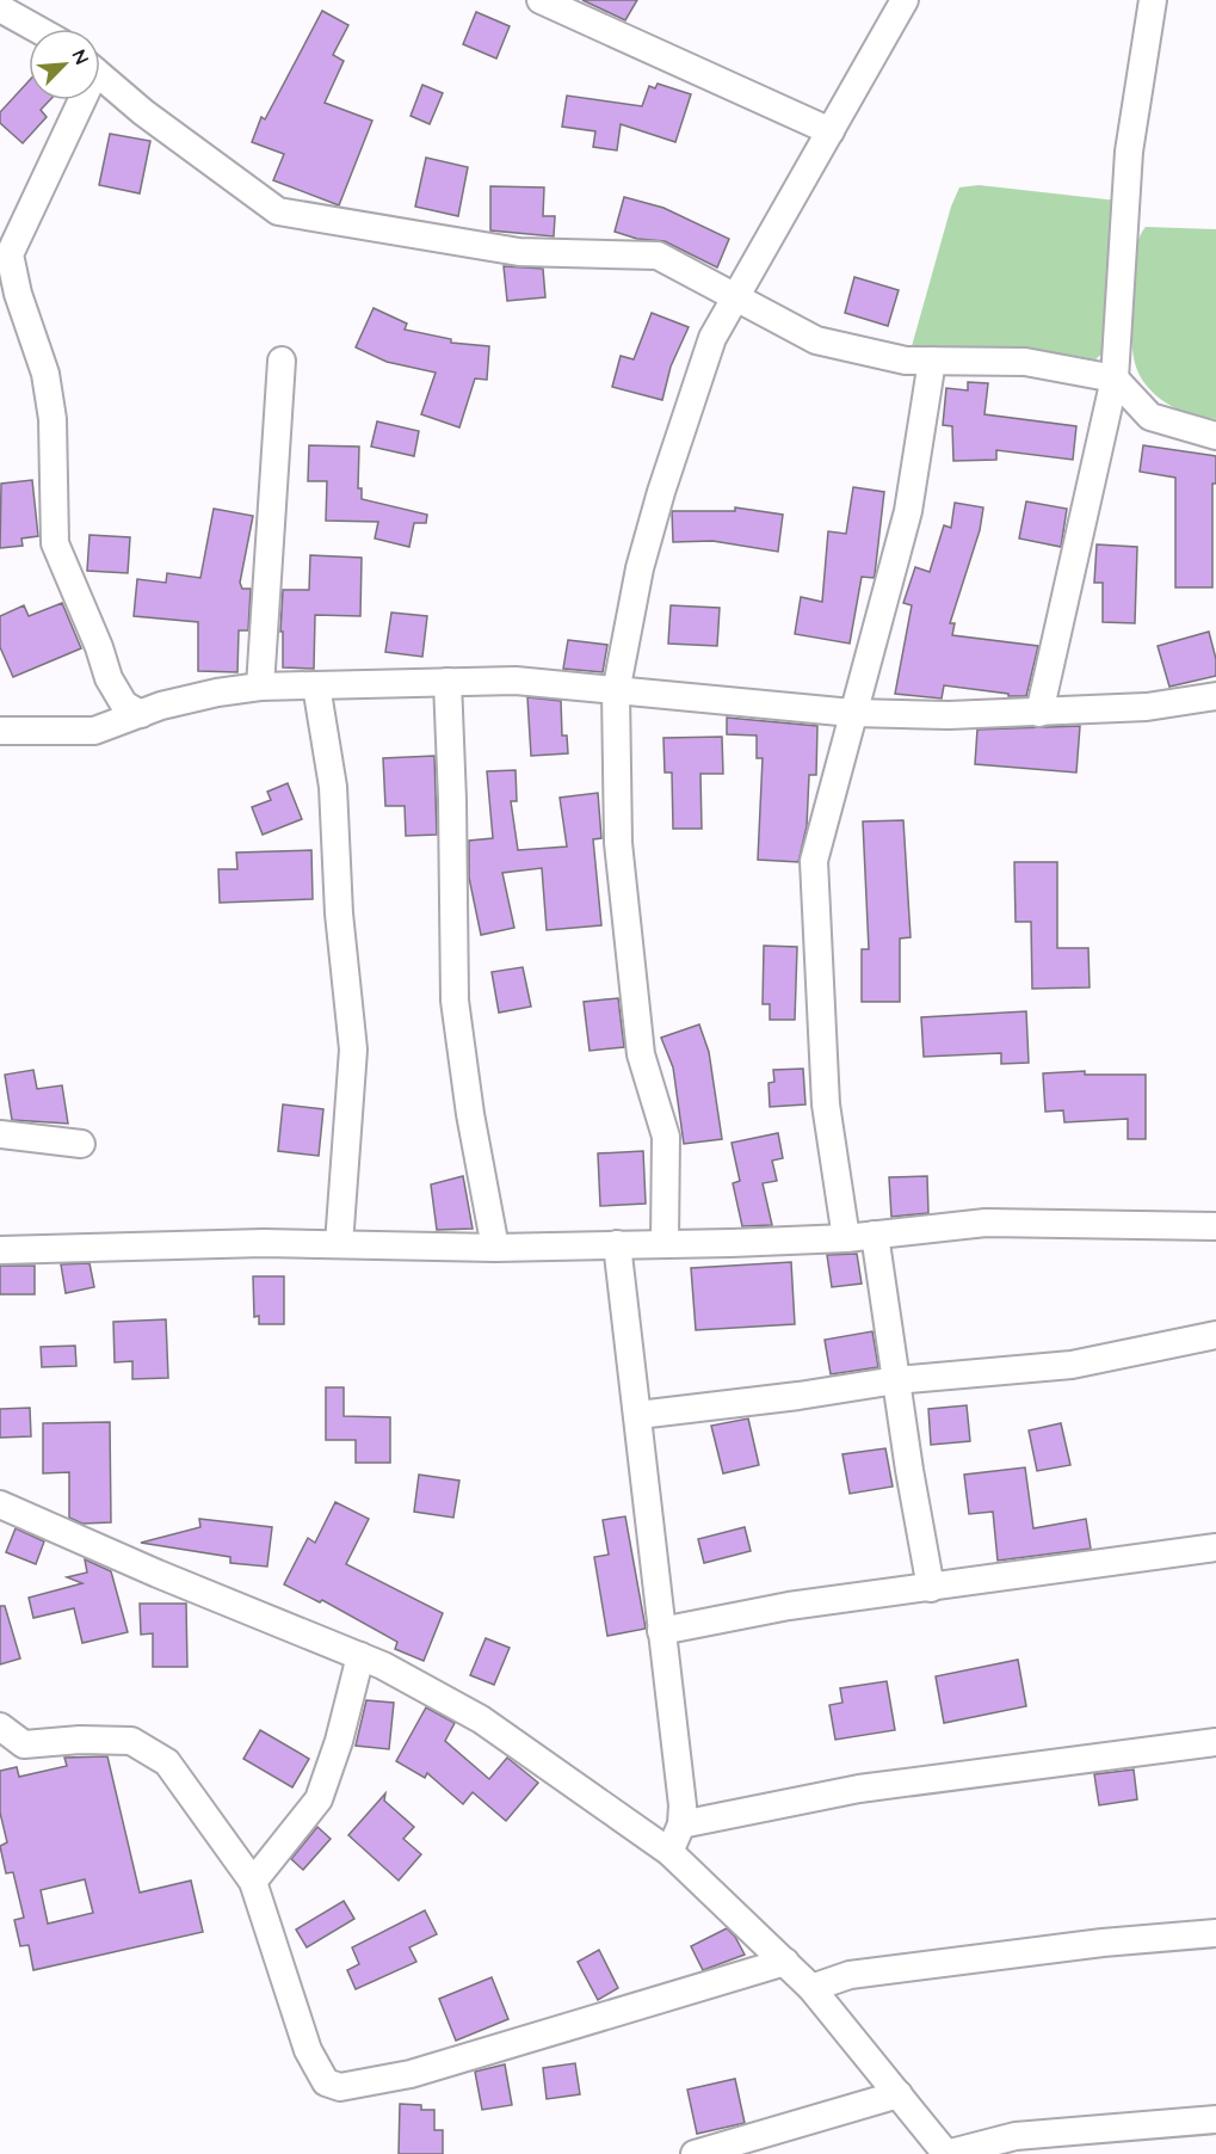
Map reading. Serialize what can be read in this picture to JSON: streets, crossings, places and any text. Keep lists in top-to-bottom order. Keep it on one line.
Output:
{"north":"top right"}
